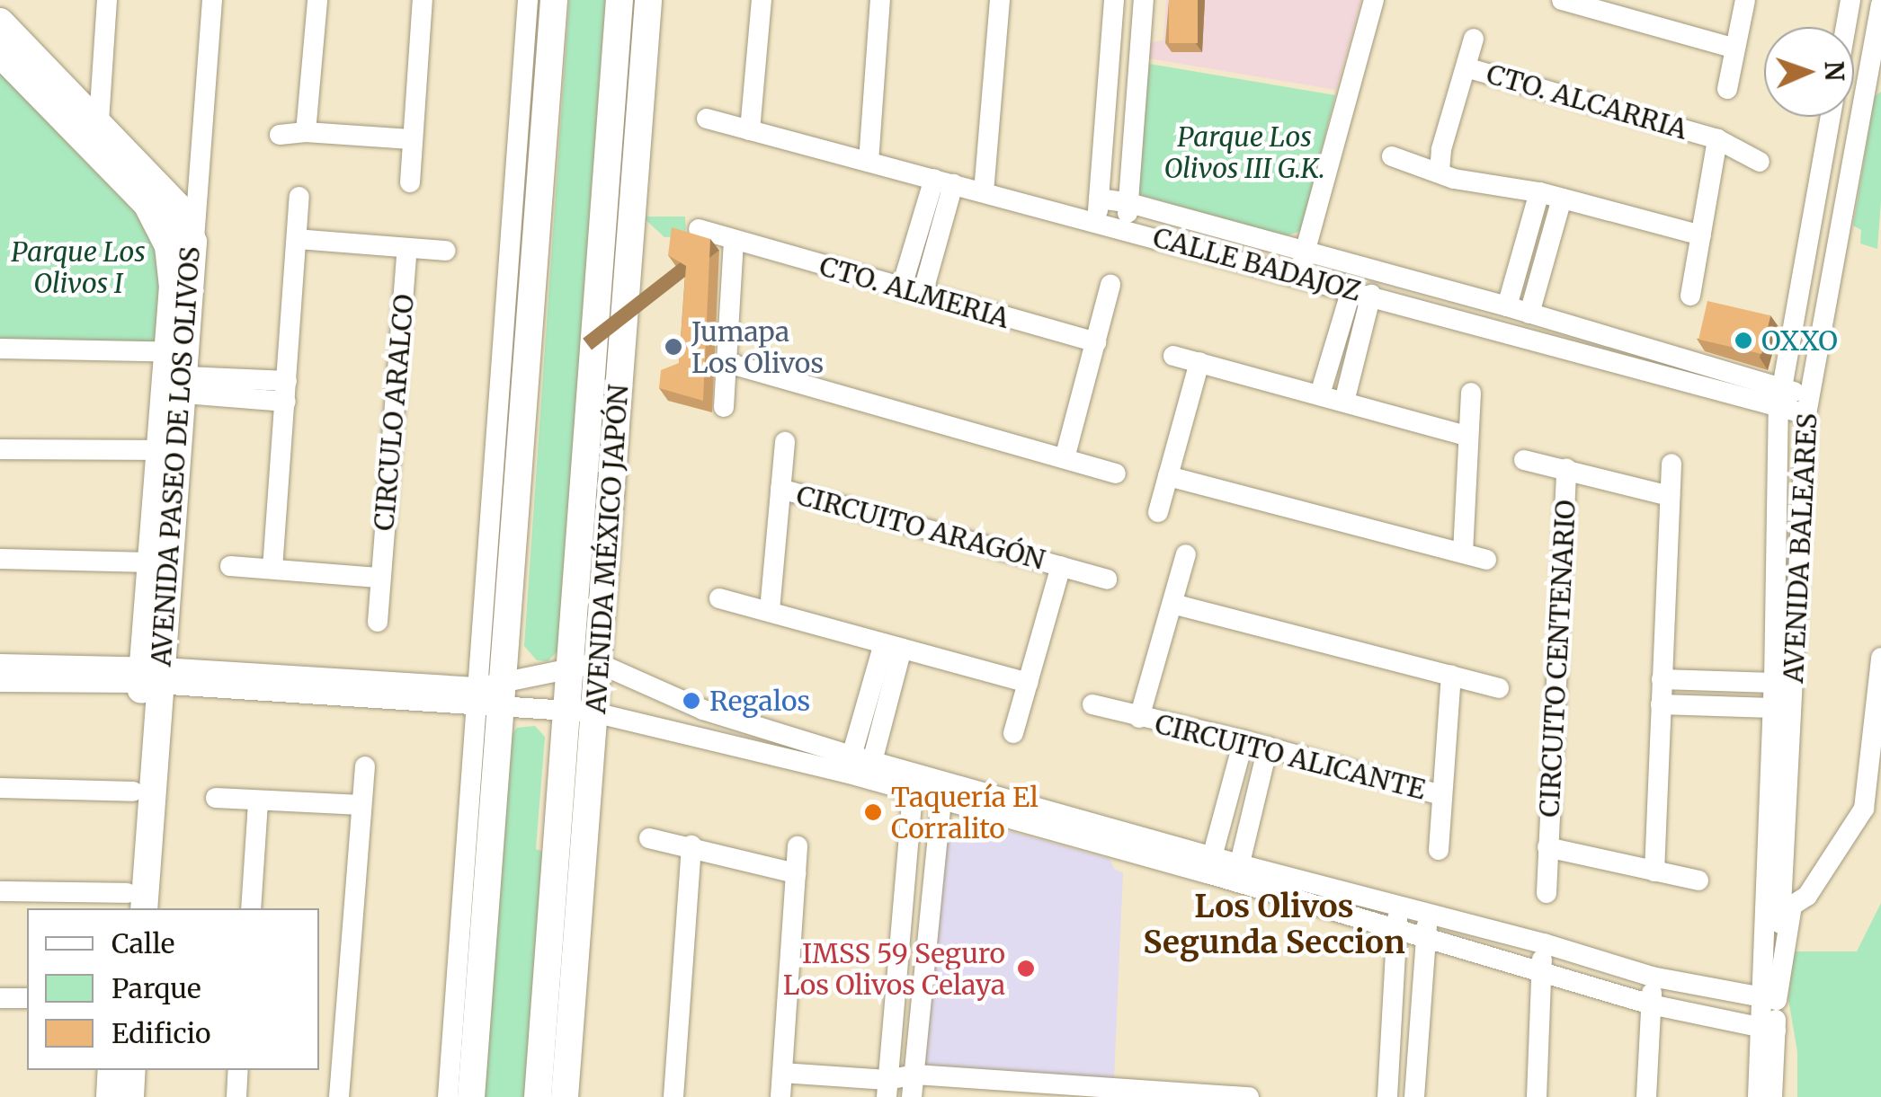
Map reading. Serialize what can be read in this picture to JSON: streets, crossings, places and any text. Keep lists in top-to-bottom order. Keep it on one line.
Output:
{"streets":{"street":["CTO. ALCARRIA","CALLE BADAJOZ","CTO. ALMERIA","CIRCULO ARALCO","AVENIDA PASEO DE LOS OLIVOS","CIRCUITO ARAGÓN","AVENIDA BALEARES","AVENIDA MÉXICO JAPÓN","CIRCUITO CENTENARIO","CIRCUITO ALICANTE"]},"crossings":[["CALLE BADAJOZ","AVENIDA BALEARES"]],"districts":["Los Olivos Segunda Seccion"],"parks":["Parque Los Olivos III G.K.","Parque Los Olivos I"],"places":["OXXO","Jumapa Los Olivos","Regalos","Taquería El Corralito","IMSS 59 Seguro Los Olivos Celaya"],"legend":["Calle","Parque","Edificio"],"north":"right"}
